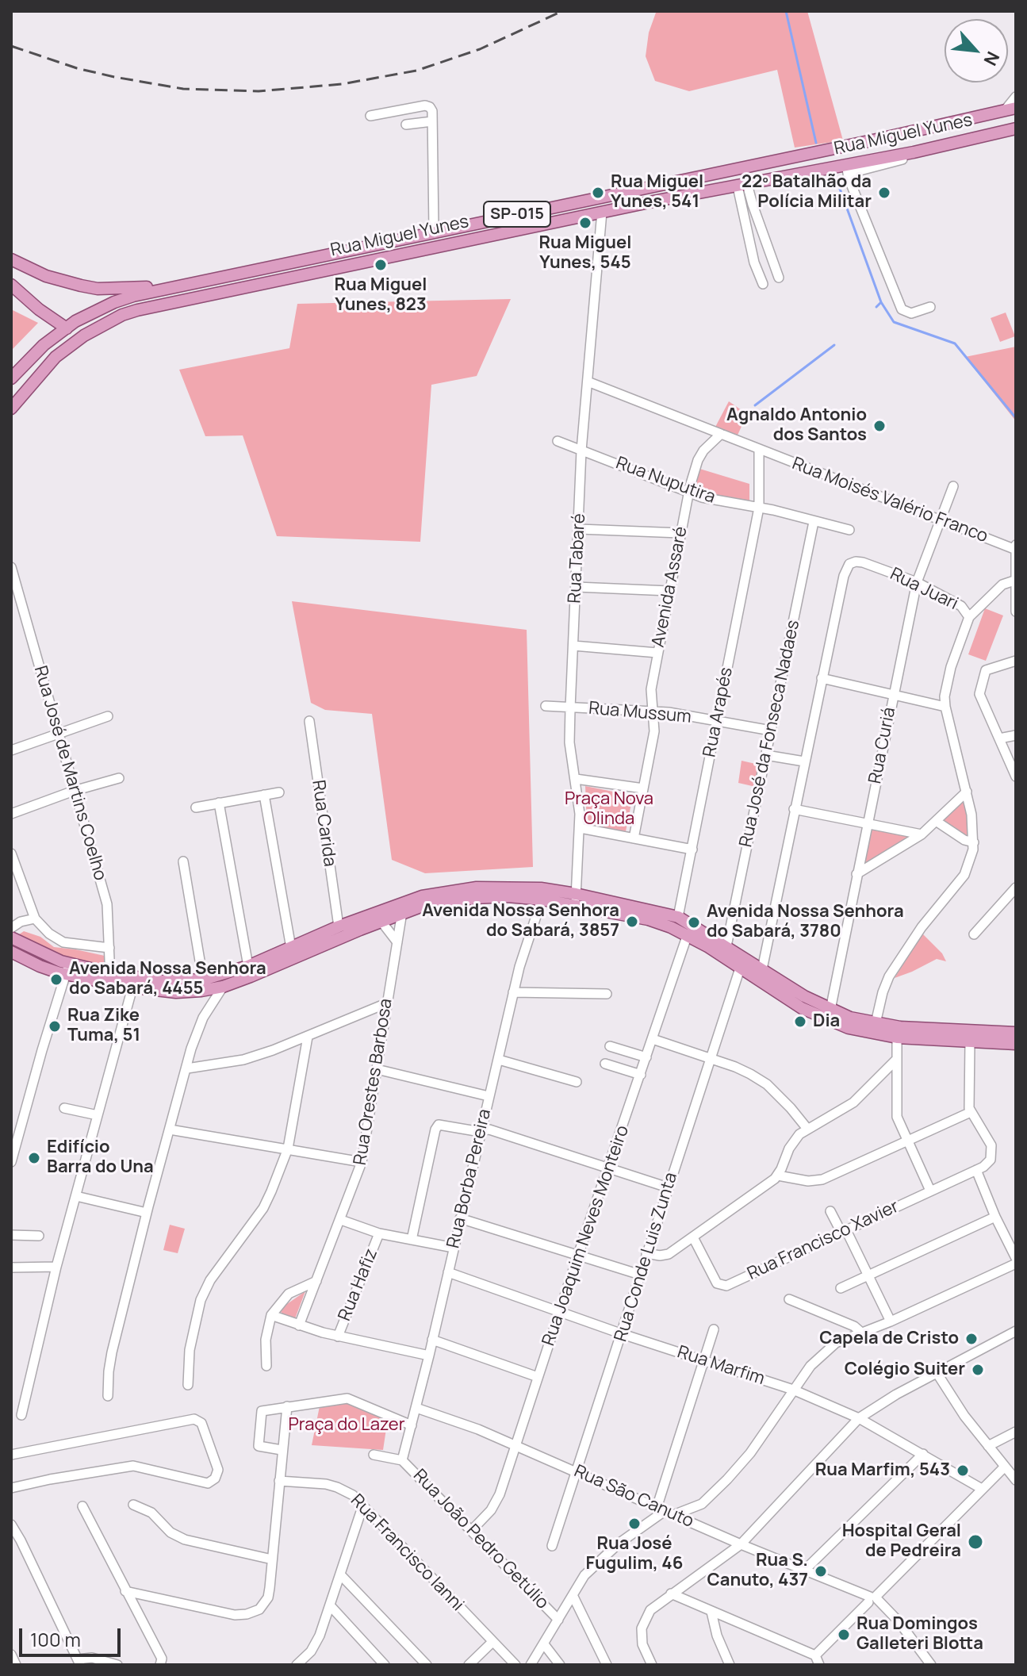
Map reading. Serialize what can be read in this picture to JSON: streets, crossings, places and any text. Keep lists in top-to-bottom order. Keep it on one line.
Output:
{"streets":{"main road":["Rua Miguel Yunes","SP-015"],"street":["Rua Nuputira","Rua Moisés Valério Franco","Rua Tabaré","Avenida Assaré","Rua Juari","Rua Arapés","Rua Mussum","Rua José da Fonseca Nadaes","Rua Curiá","Rua José de Martins Coelho","Rua Carida","Rua Orestes Barbosa","Rua Borba Pereira","Rua Joaquim Neves Monteiro","Rua Francisco Xavier","Rua Conde Luis Zunta","Rua Hafiz","Rua Marfim","Rua São Canuto","Rua João Pedro Getúlio","Rua Francisco Ianni"]},"crossings":[["Rua Miguel Yunes","Rua Tabaré"],["Rua Nuputira","Rua Tabaré"],["Rua Nuputira","Avenida Assaré"],["Rua Nuputira","Rua Arapés"],["Rua Nuputira","Rua José da Fonseca Nadaes"],["Rua Moisés Valério Franco","Rua Tabaré"],["Rua Moisés Valério Franco","Avenida Assaré"],["Rua Moisés Valério Franco","Rua Arapés"],["Rua Moisés Valério Franco","Rua Curiá"],["Rua Tabaré","Rua Mussum"],["Avenida Assaré","Rua Mussum"],["Rua Juari","Rua Curiá"],["Rua Arapés","Rua Mussum"],["Rua Mussum","Rua José da Fonseca Nadaes"],["Rua Borba Pereira","Rua Marfim"],["Rua Borba Pereira","Rua São Canuto"],["Rua Borba Pereira","Rua João Pedro Getúlio"],["Rua Joaquim Neves Monteiro","Rua Marfim"],["Rua Joaquim Neves Monteiro","Rua São Canuto"],["Rua Joaquim Neves Monteiro","Rua João Pedro Getúlio"],["Rua Conde Luis Zunta","Rua Marfim"],["Rua Conde Luis Zunta","Rua São Canuto"]],"parks":["Praça Nova Olinda","Praça do Lazer"],"places":["Rua Miguel Yunes, 541","22º Batalhão da Polícia Militar","Rua Miguel Yunes, 545","Rua Miguel Yunes, 823","Agnaldo Antonio dos Santos","Avenida Nossa Senhora do Sabará, 3857","Avenida Nossa Senhora do Sabará, 3780","Avenida Nossa Senhora do Sabará, 4455","Dia","Rua Zike Tuma, 51","Edifício Barra do Una","Capela de Cristo","Colégio Suiter","Rua Marfim, 543","Rua José Fugulim, 46","Hospital Geral de Pedreira","Rua S. Canuto, 437","Rua Domingos Galleteri Blotta"],"scale_bar":"100 m","north":"bottom right"}
